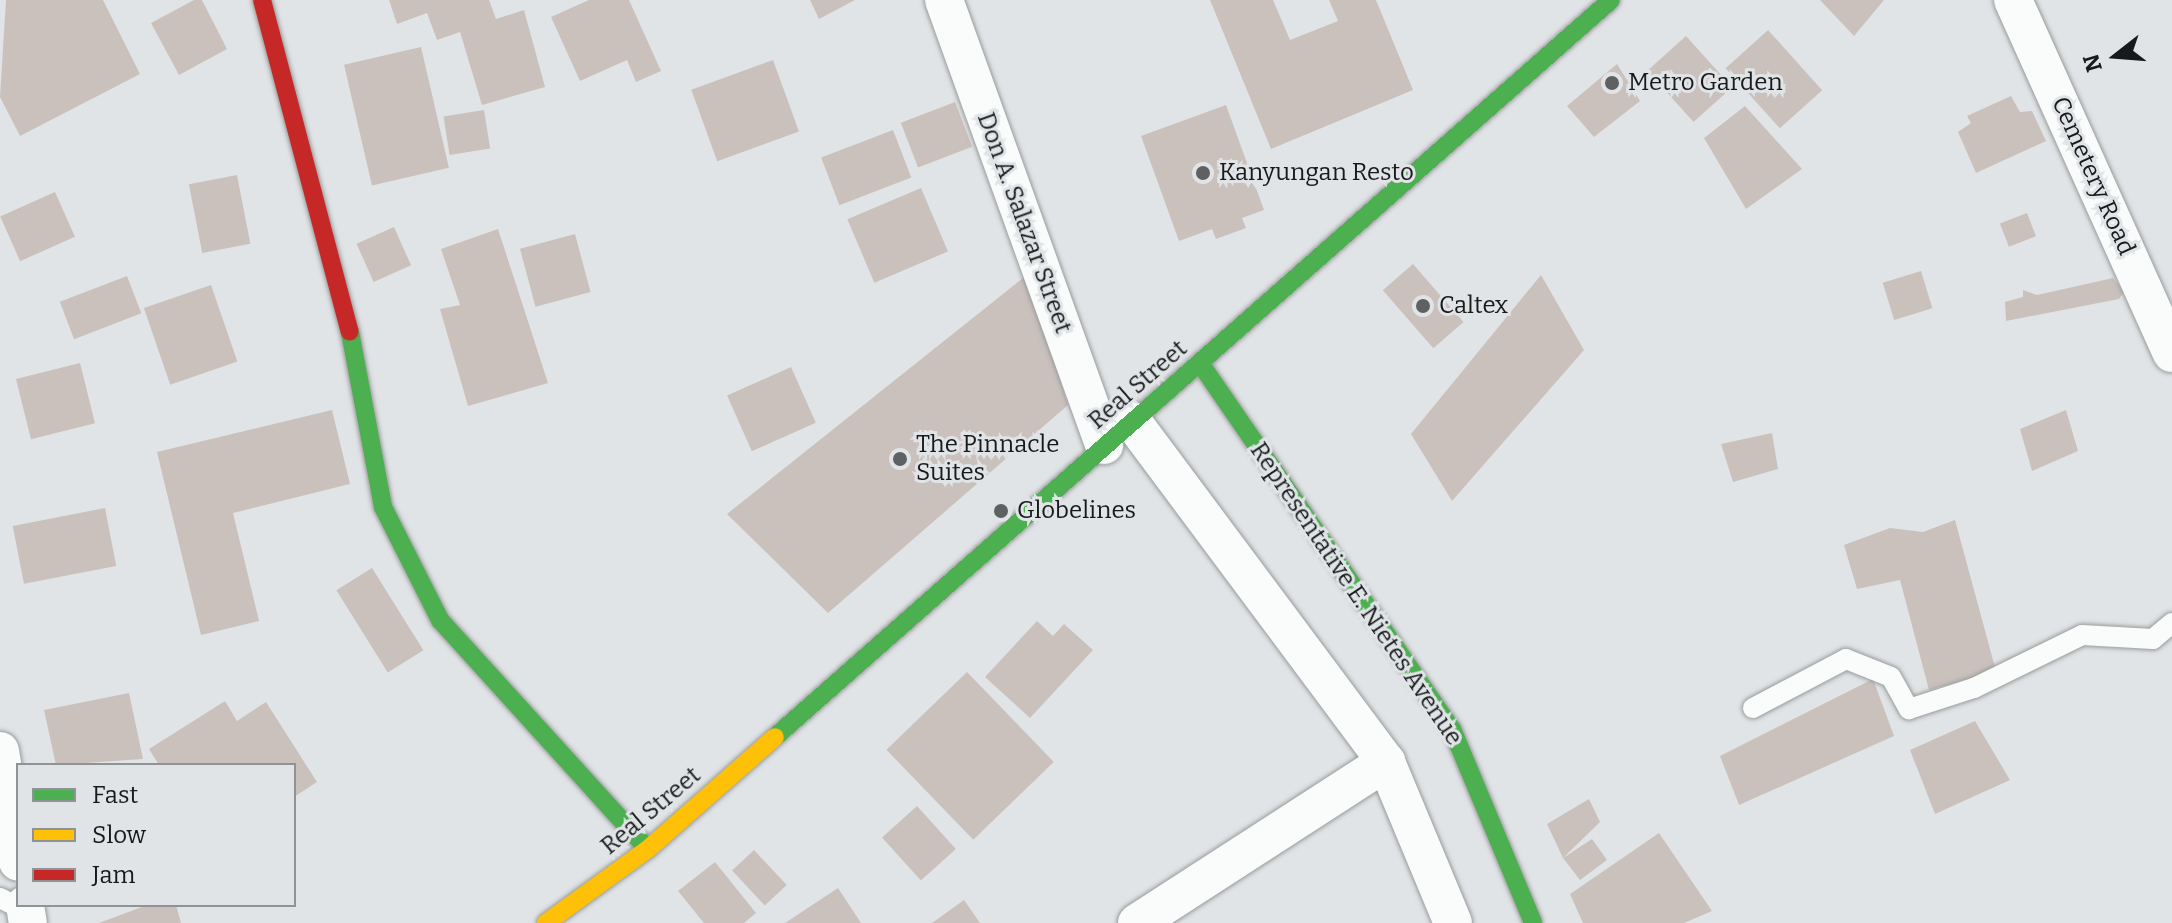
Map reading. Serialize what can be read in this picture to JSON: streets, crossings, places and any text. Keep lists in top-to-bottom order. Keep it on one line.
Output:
{"streets":{"street":["Cemetery Road","Don A. Salazar Street","Real Street","Representative E. Nietes Avenue"]},"crossings":[["Don A. Salazar Street","Real Street"],["Real Street","Representative E. Nietes Avenue"]],"places":["Metro Garden","Kanyungan Resto","Caltex","The Pinnacle Suites","Globelines"],"legend":["Fast","Slow","Jam"],"north":"left"}
